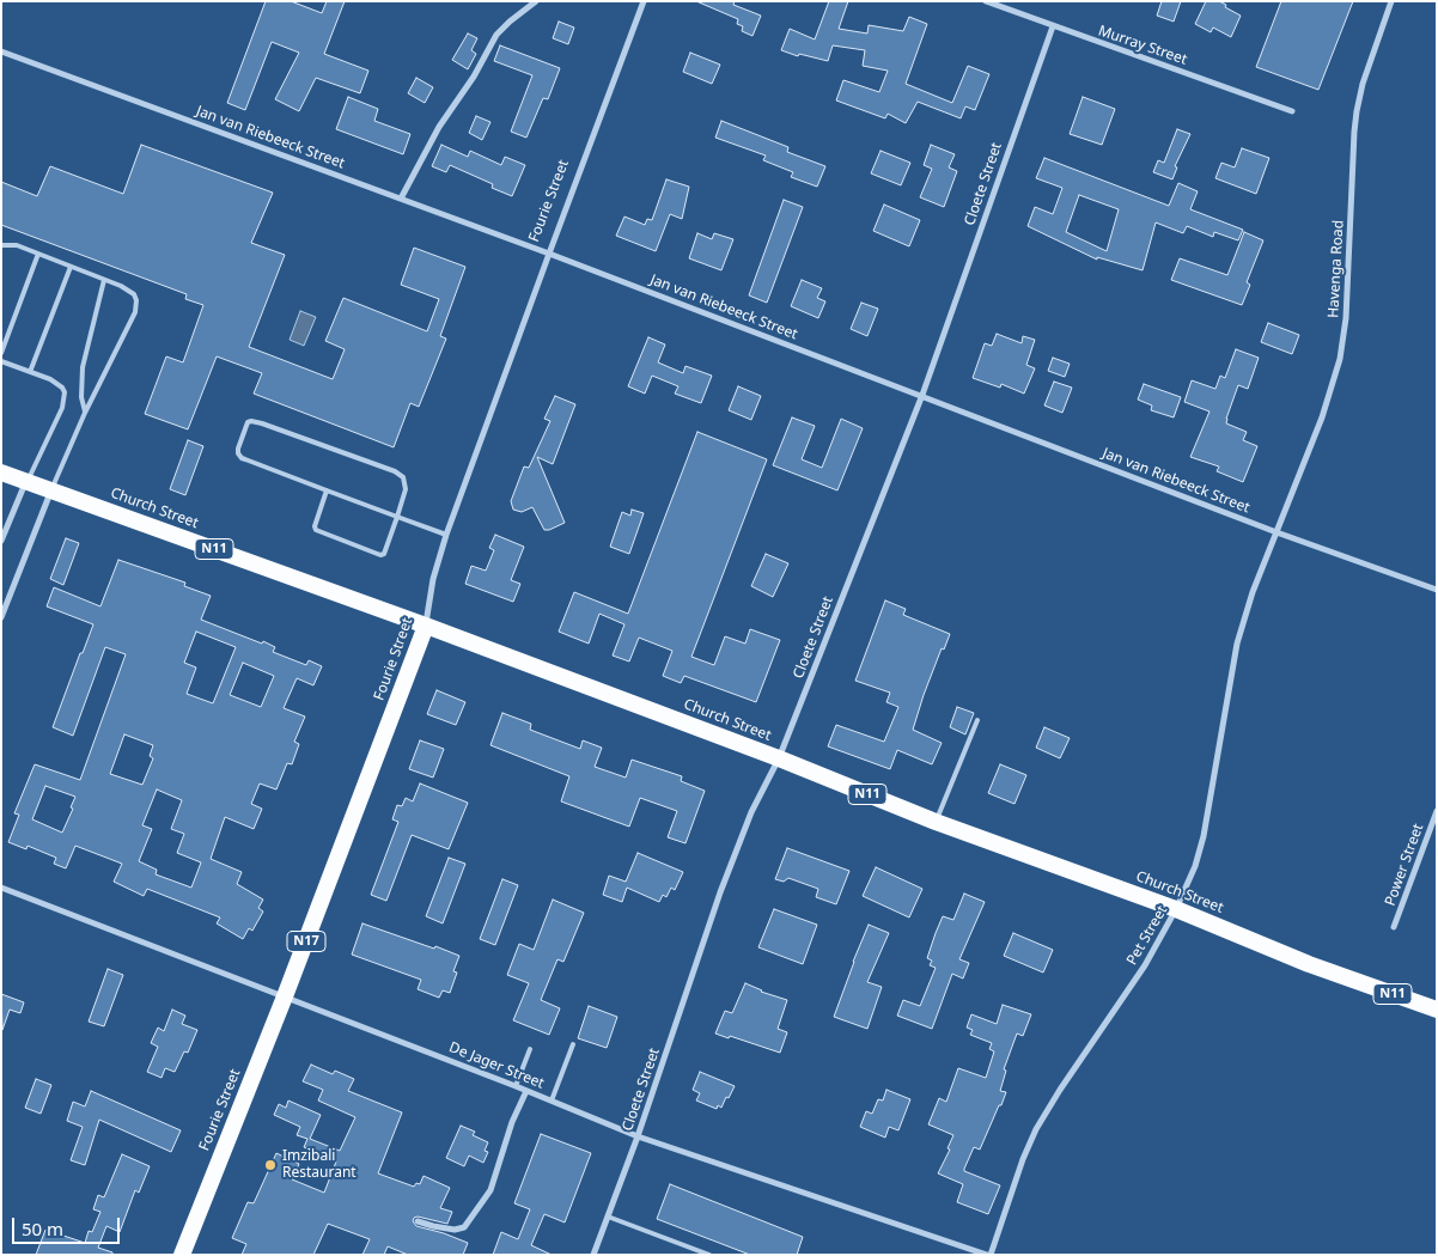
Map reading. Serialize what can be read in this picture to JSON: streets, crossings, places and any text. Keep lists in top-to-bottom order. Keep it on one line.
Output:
{"streets":{"highway":["Fourie Street","Church Street","N11","N17"],"street":["Murray Street","Jan van Riebeeck Street","Cloete Street","Havenga Road","Power Street","Pet Street","De Jager Street"]},"crossings":[["Murray Street","Cloete Street"],["Jan van Riebeeck Street","Cloete Street"],["Jan van Riebeeck Street","Fourie Street"],["Jan van Riebeeck Street","Havenga Road"],["Jan van Riebeeck Street","Pet Street"],["Cloete Street","Church Street"],["Cloete Street","De Jager Street"],["Fourie Street","Church Street"],["Fourie Street","De Jager Street"],["Havenga Road","Pet Street"],["Church Street","Pet Street"],["Pet Street","De Jager Street"]],"places":["Imzibali Restaurant"],"scale_bar":"50 m"}
